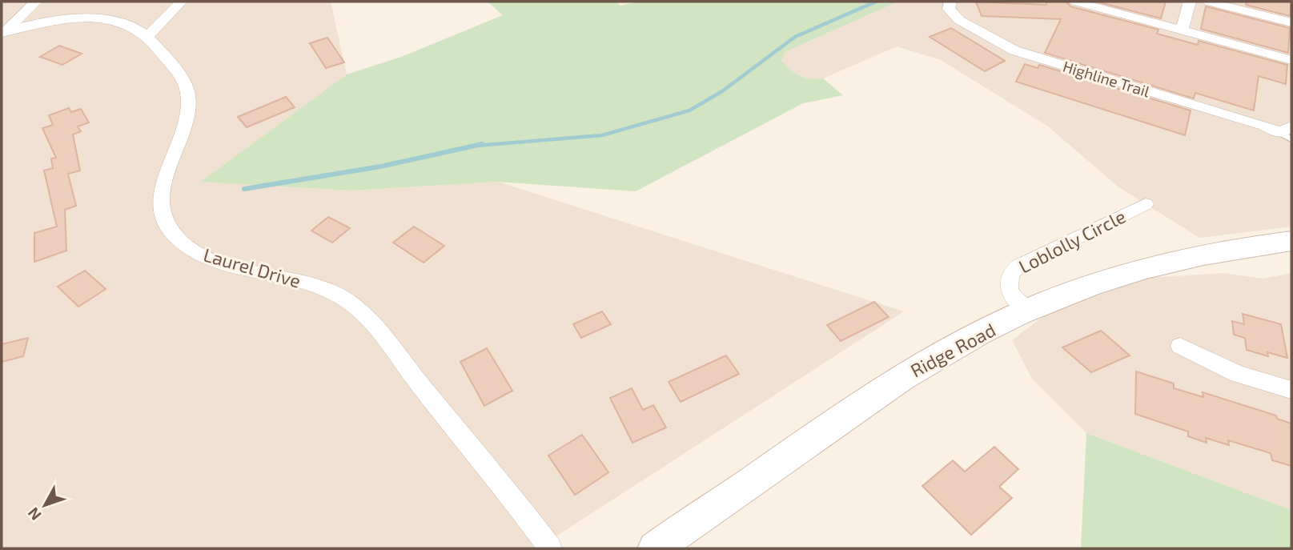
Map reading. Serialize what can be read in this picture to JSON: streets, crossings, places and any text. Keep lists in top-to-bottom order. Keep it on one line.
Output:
{"streets":{"street":["Highline Trail","Loblolly Circle","Laurel Drive","Ridge Road"]},"crossings":[["Loblolly Circle","Ridge Road"]],"north":"bottom left"}
